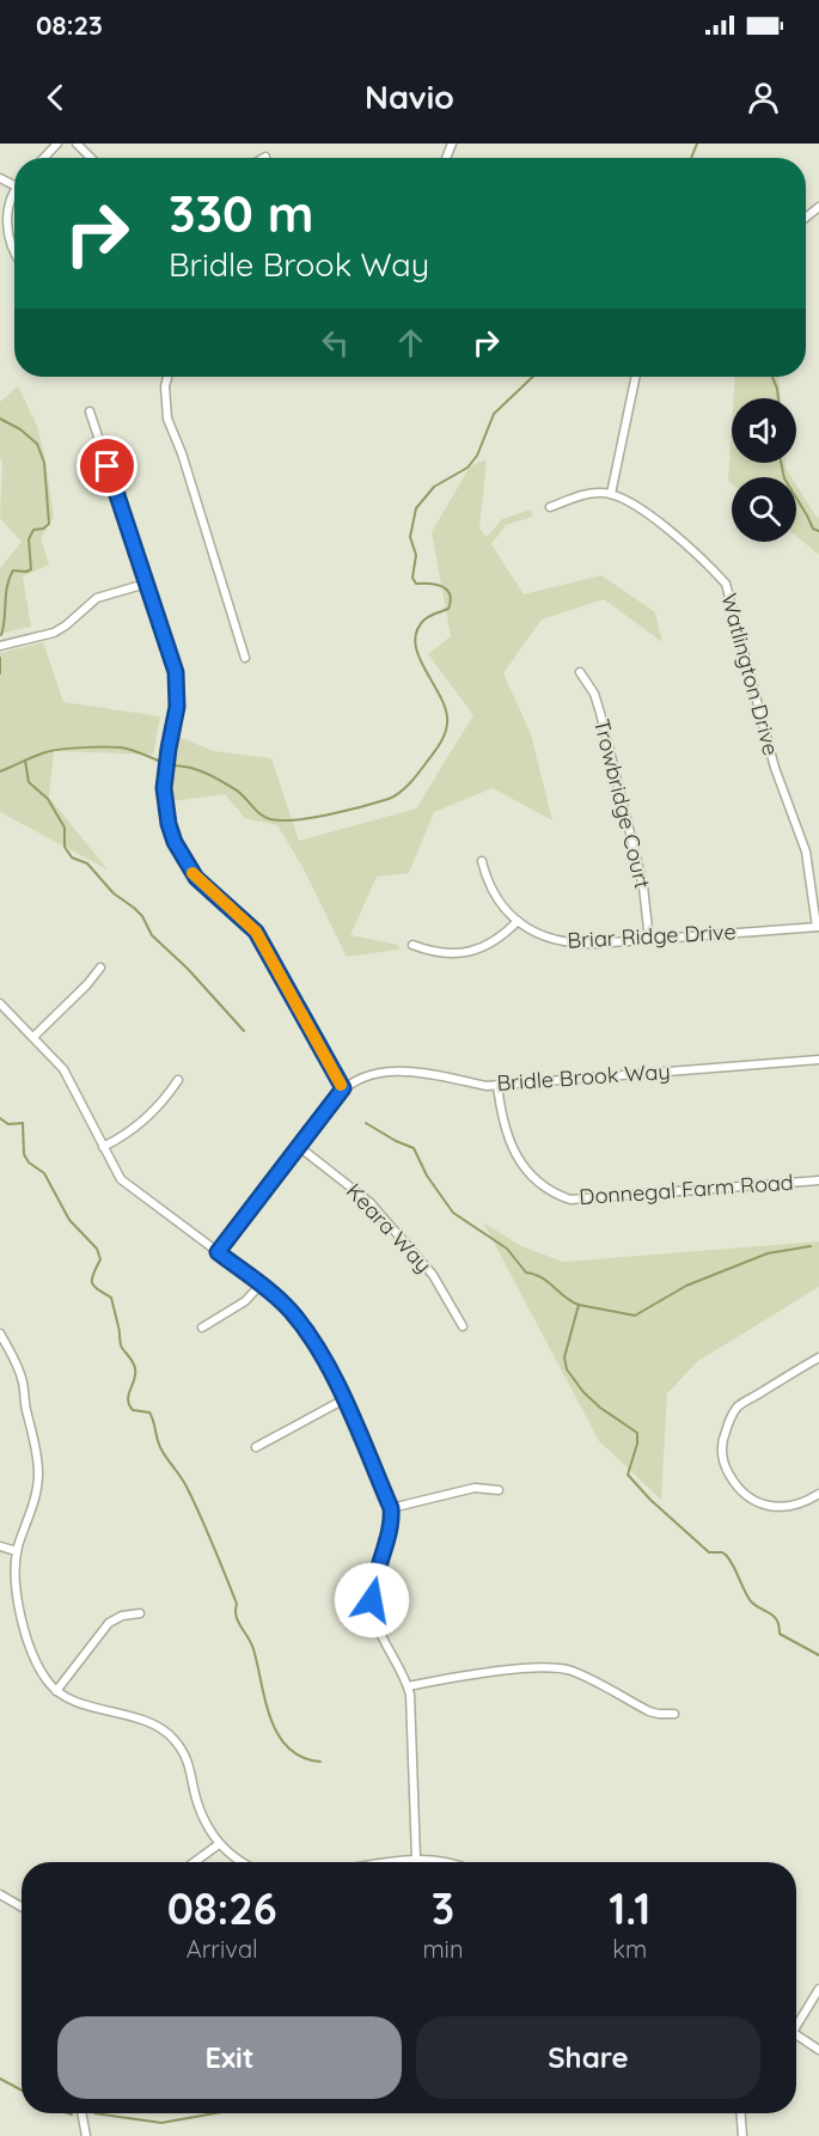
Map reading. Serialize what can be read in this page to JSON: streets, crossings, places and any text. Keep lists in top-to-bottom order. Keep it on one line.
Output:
{"streets":{"street":["Watlington Drive","Trowbridge Court","Briar Ridge Drive","Bridle Brook Way","Donnegal Farm Road","Keara Way"]},"crossings":[["Watlington Drive","Briar Ridge Drive"],["Trowbridge Court","Briar Ridge Drive"],["Bridle Brook Way","Donnegal Farm Road"],["Bridle Brook Way","Keara Way"]],"page":{"status":"08:23","header":"Navio","turn":["330 m","Bridle Brook Way"],"eta":["08:26","Arrival","3","min","1.1","km"],"buttons":["Exit","Share"]}}
